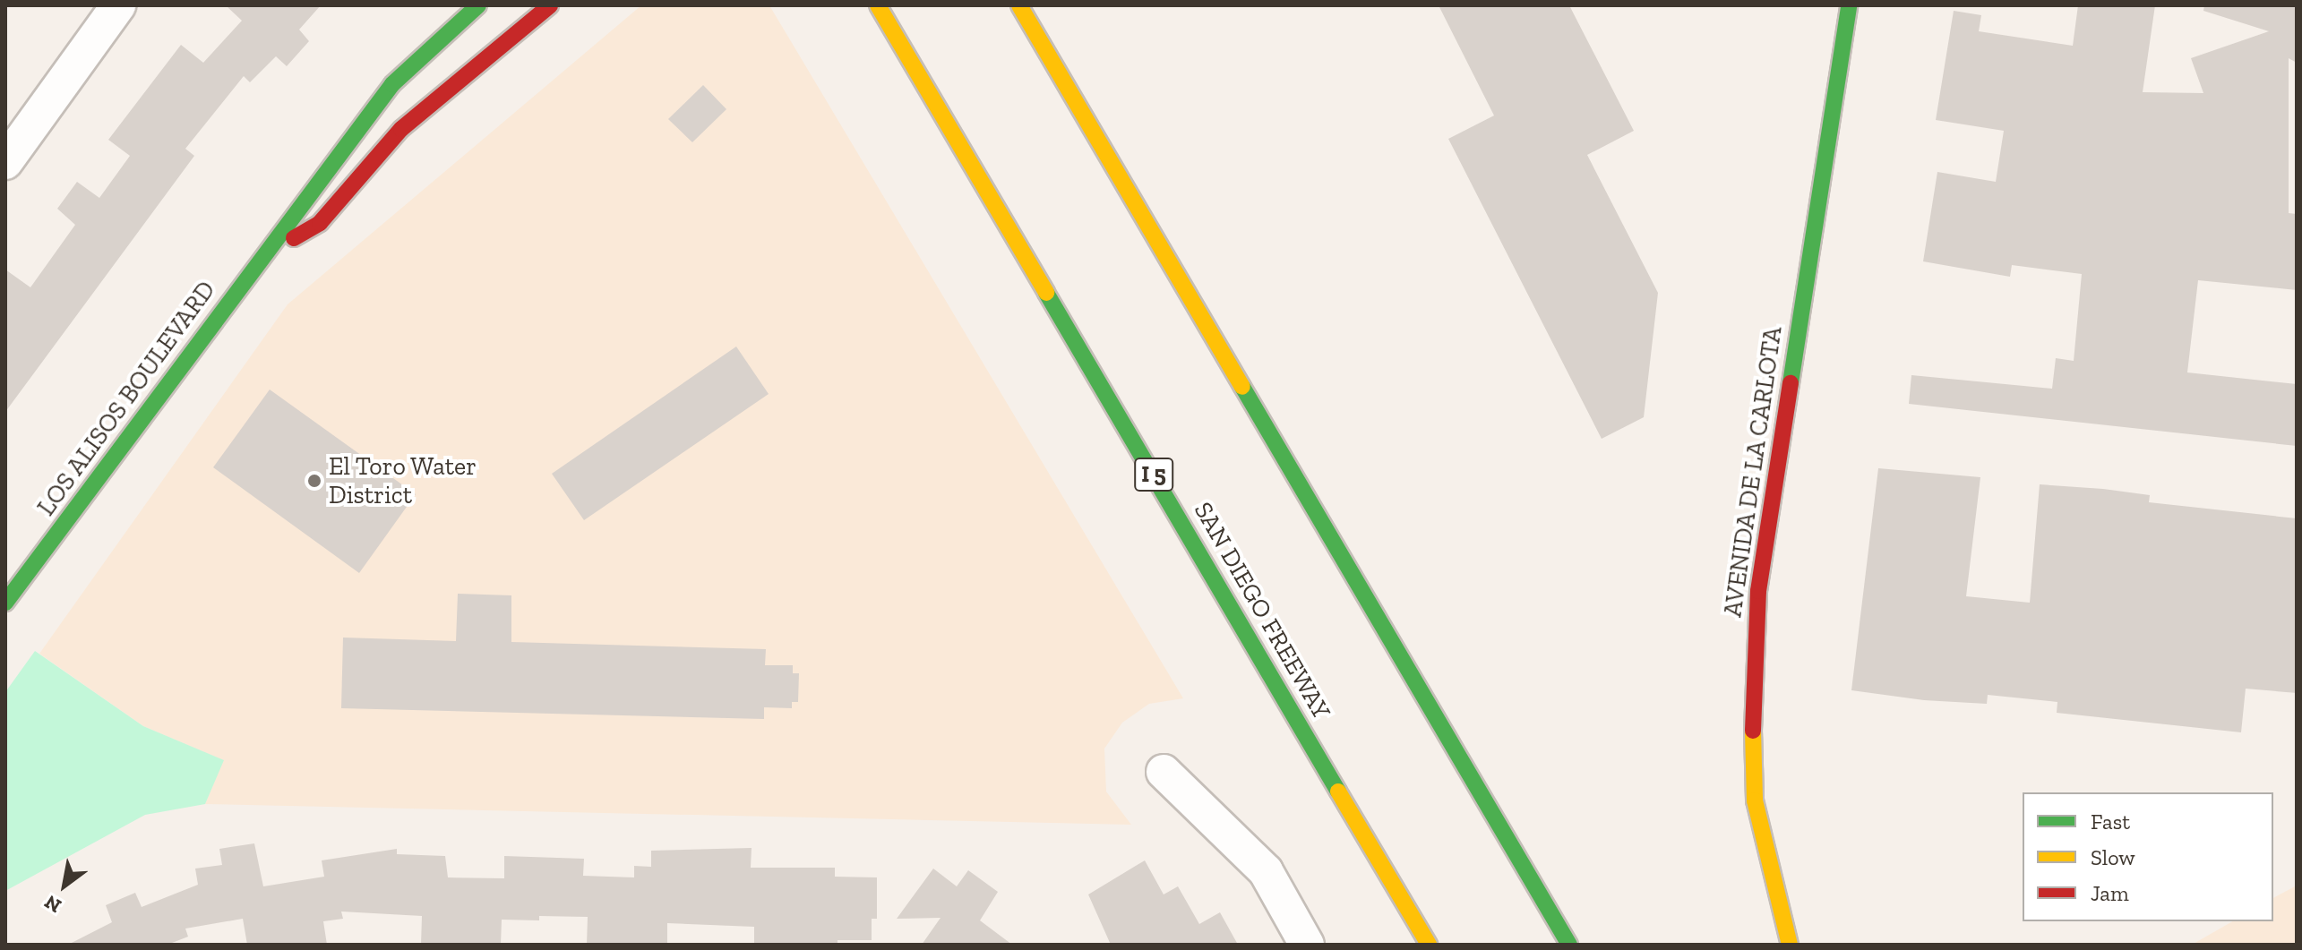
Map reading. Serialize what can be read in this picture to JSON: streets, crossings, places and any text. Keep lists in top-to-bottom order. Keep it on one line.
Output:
{"streets":{"main road":["LOS ALISOS BOULEVARD","AVENIDA DE LA CARLOTA","I 5","SAN DIEGO FREEWAY"]},"places":["El Toro Water District"],"legend":["Fast","Slow","Jam"],"north":"bottom left"}
